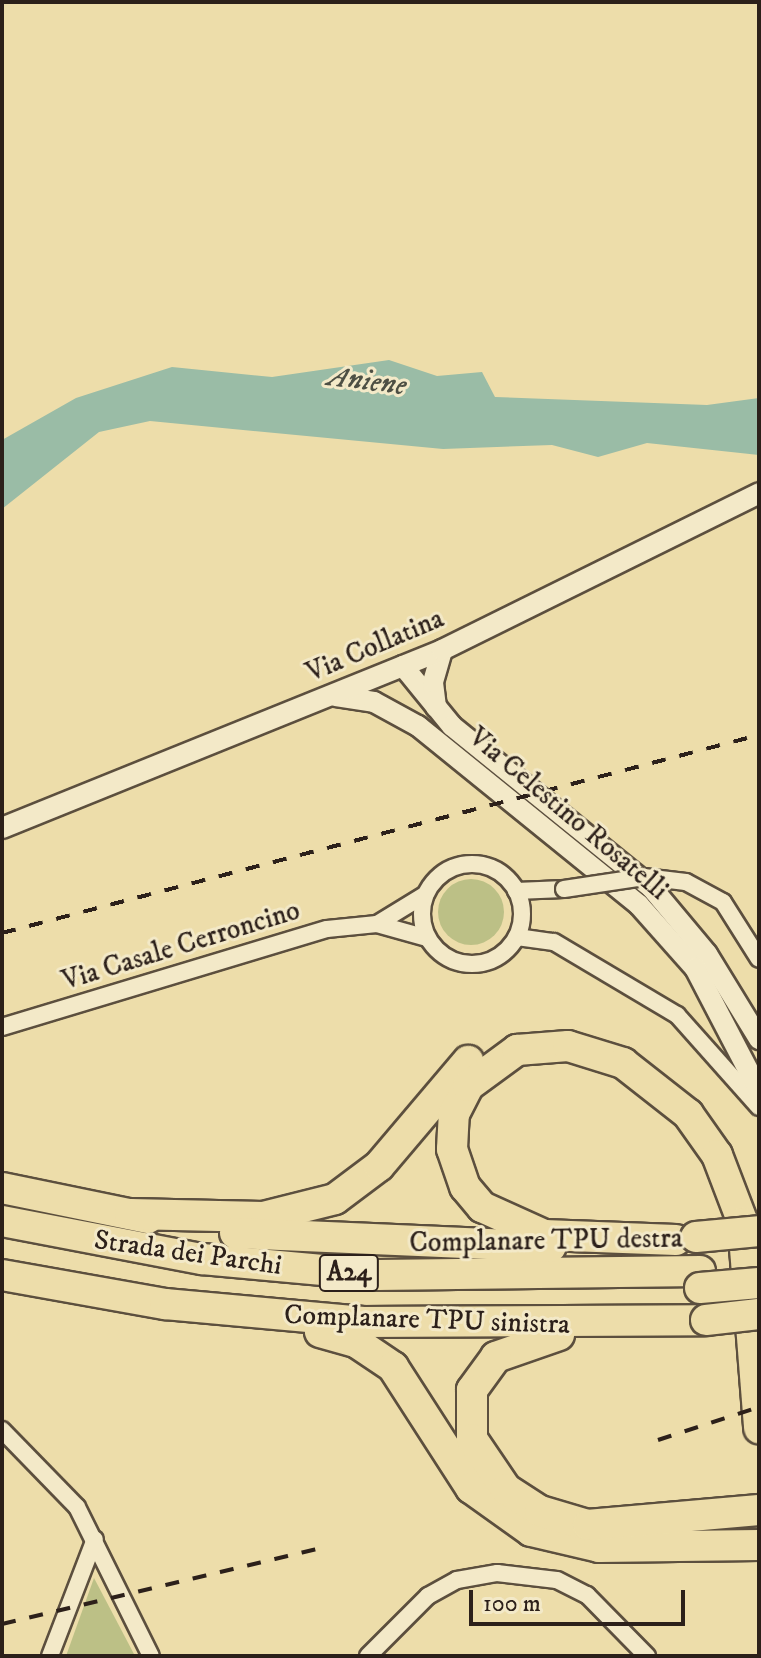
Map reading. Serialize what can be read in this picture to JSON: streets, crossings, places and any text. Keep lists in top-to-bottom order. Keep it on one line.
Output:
{"streets":{"highway":["Complanare TPU destra","Strada dei Parchi","A24","Complanare TPU sinistra"],"street":["Via Collatina","Via Celestino Rosatelli","Via Casale Cerroncino"]},"crossings":[["Via Collatina","Via Celestino Rosatelli"]],"water":["Aniene"],"scale_bar":"100 m"}
